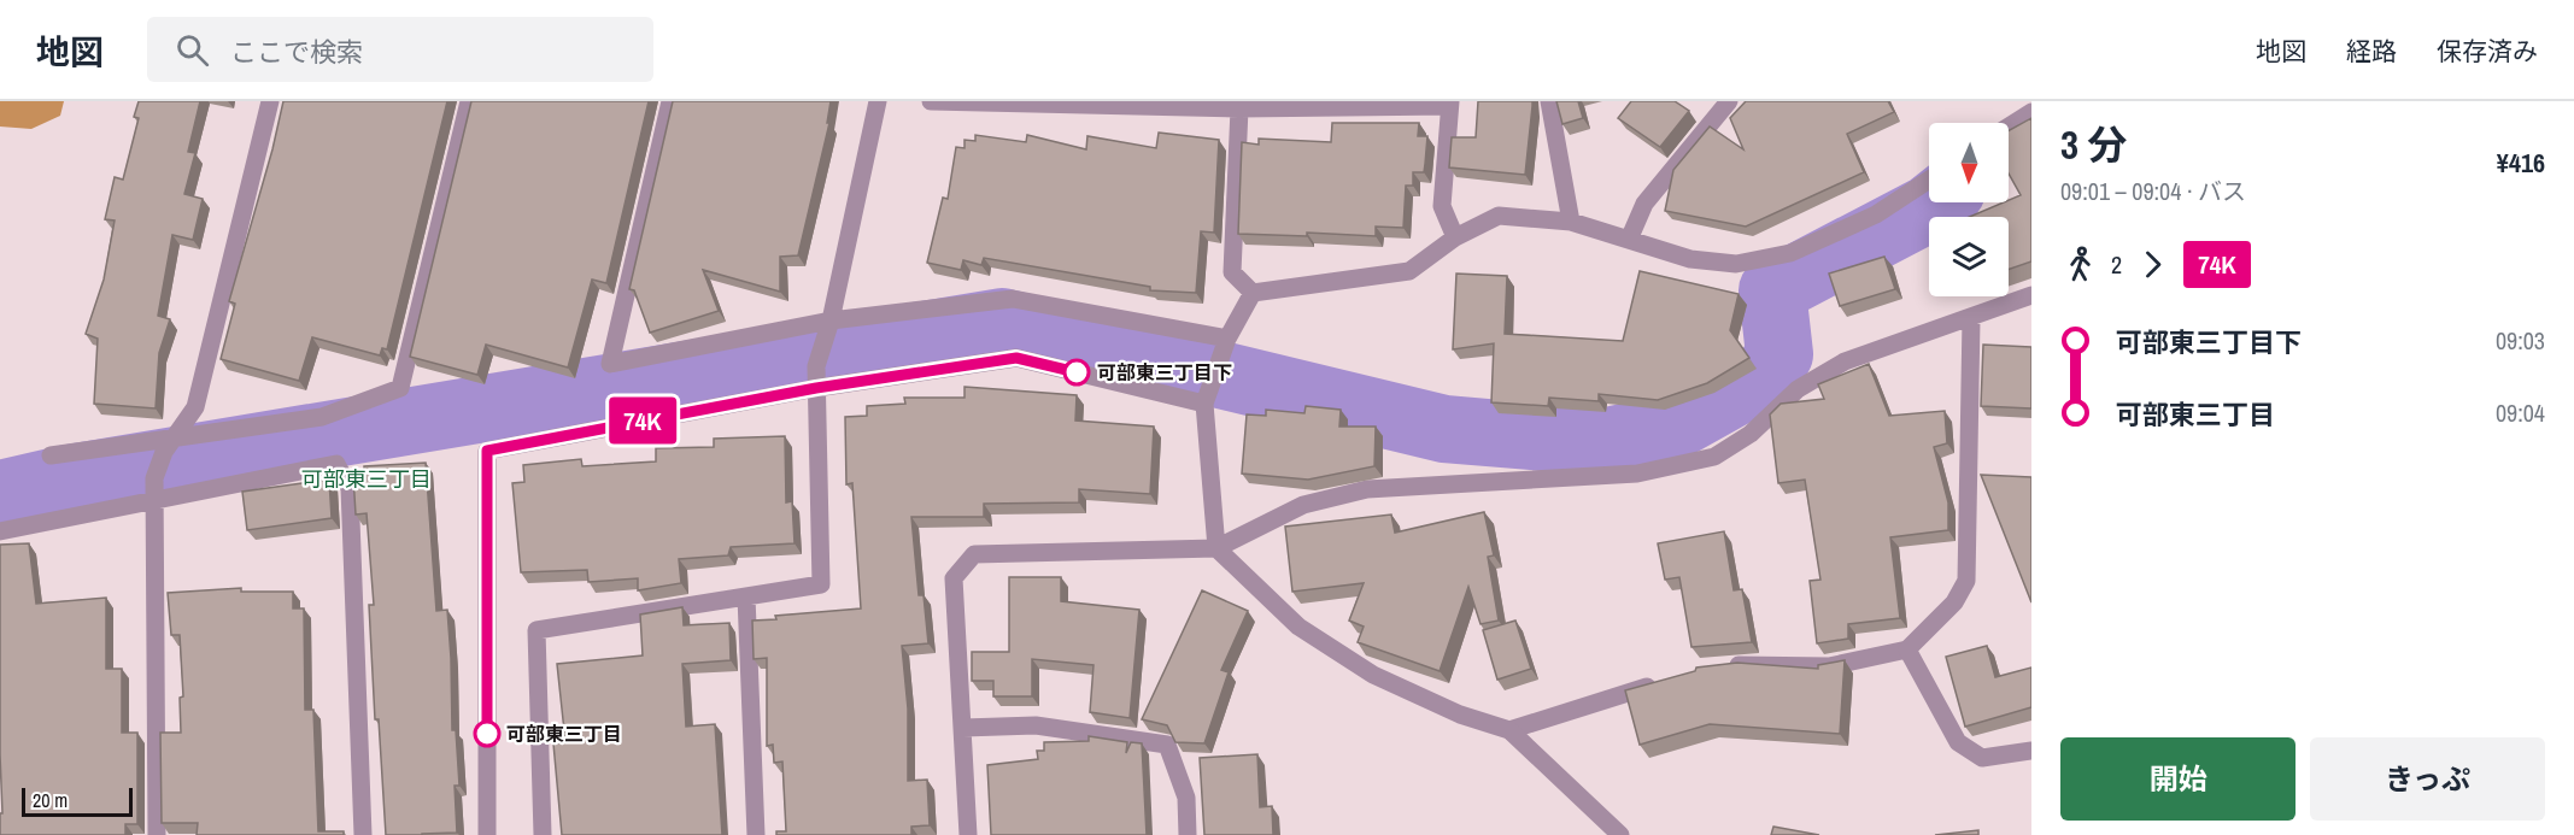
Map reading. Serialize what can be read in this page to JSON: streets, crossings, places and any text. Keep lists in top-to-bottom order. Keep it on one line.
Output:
{"districts":["可部東三丁目"],"places":["可部東三丁目下","可部東三丁目"],"lines":["bus line 74K"],"scale_bar":"20 m","north":"bottom","page":{"header":"地図","search":"ここで検索","nav":["地図","経路","保存済み"],"on_map":"74K","heading":["3 分","09:01 – 09:04 · バス","¥416"],"legs":["2","74K"],"list":[{"name":"可部東三丁目下","value":"09:03"},{"name":"可部東三丁目","value":"09:04"}],"buttons":["開始","きっぷ"],"scale":"20 m"}}
